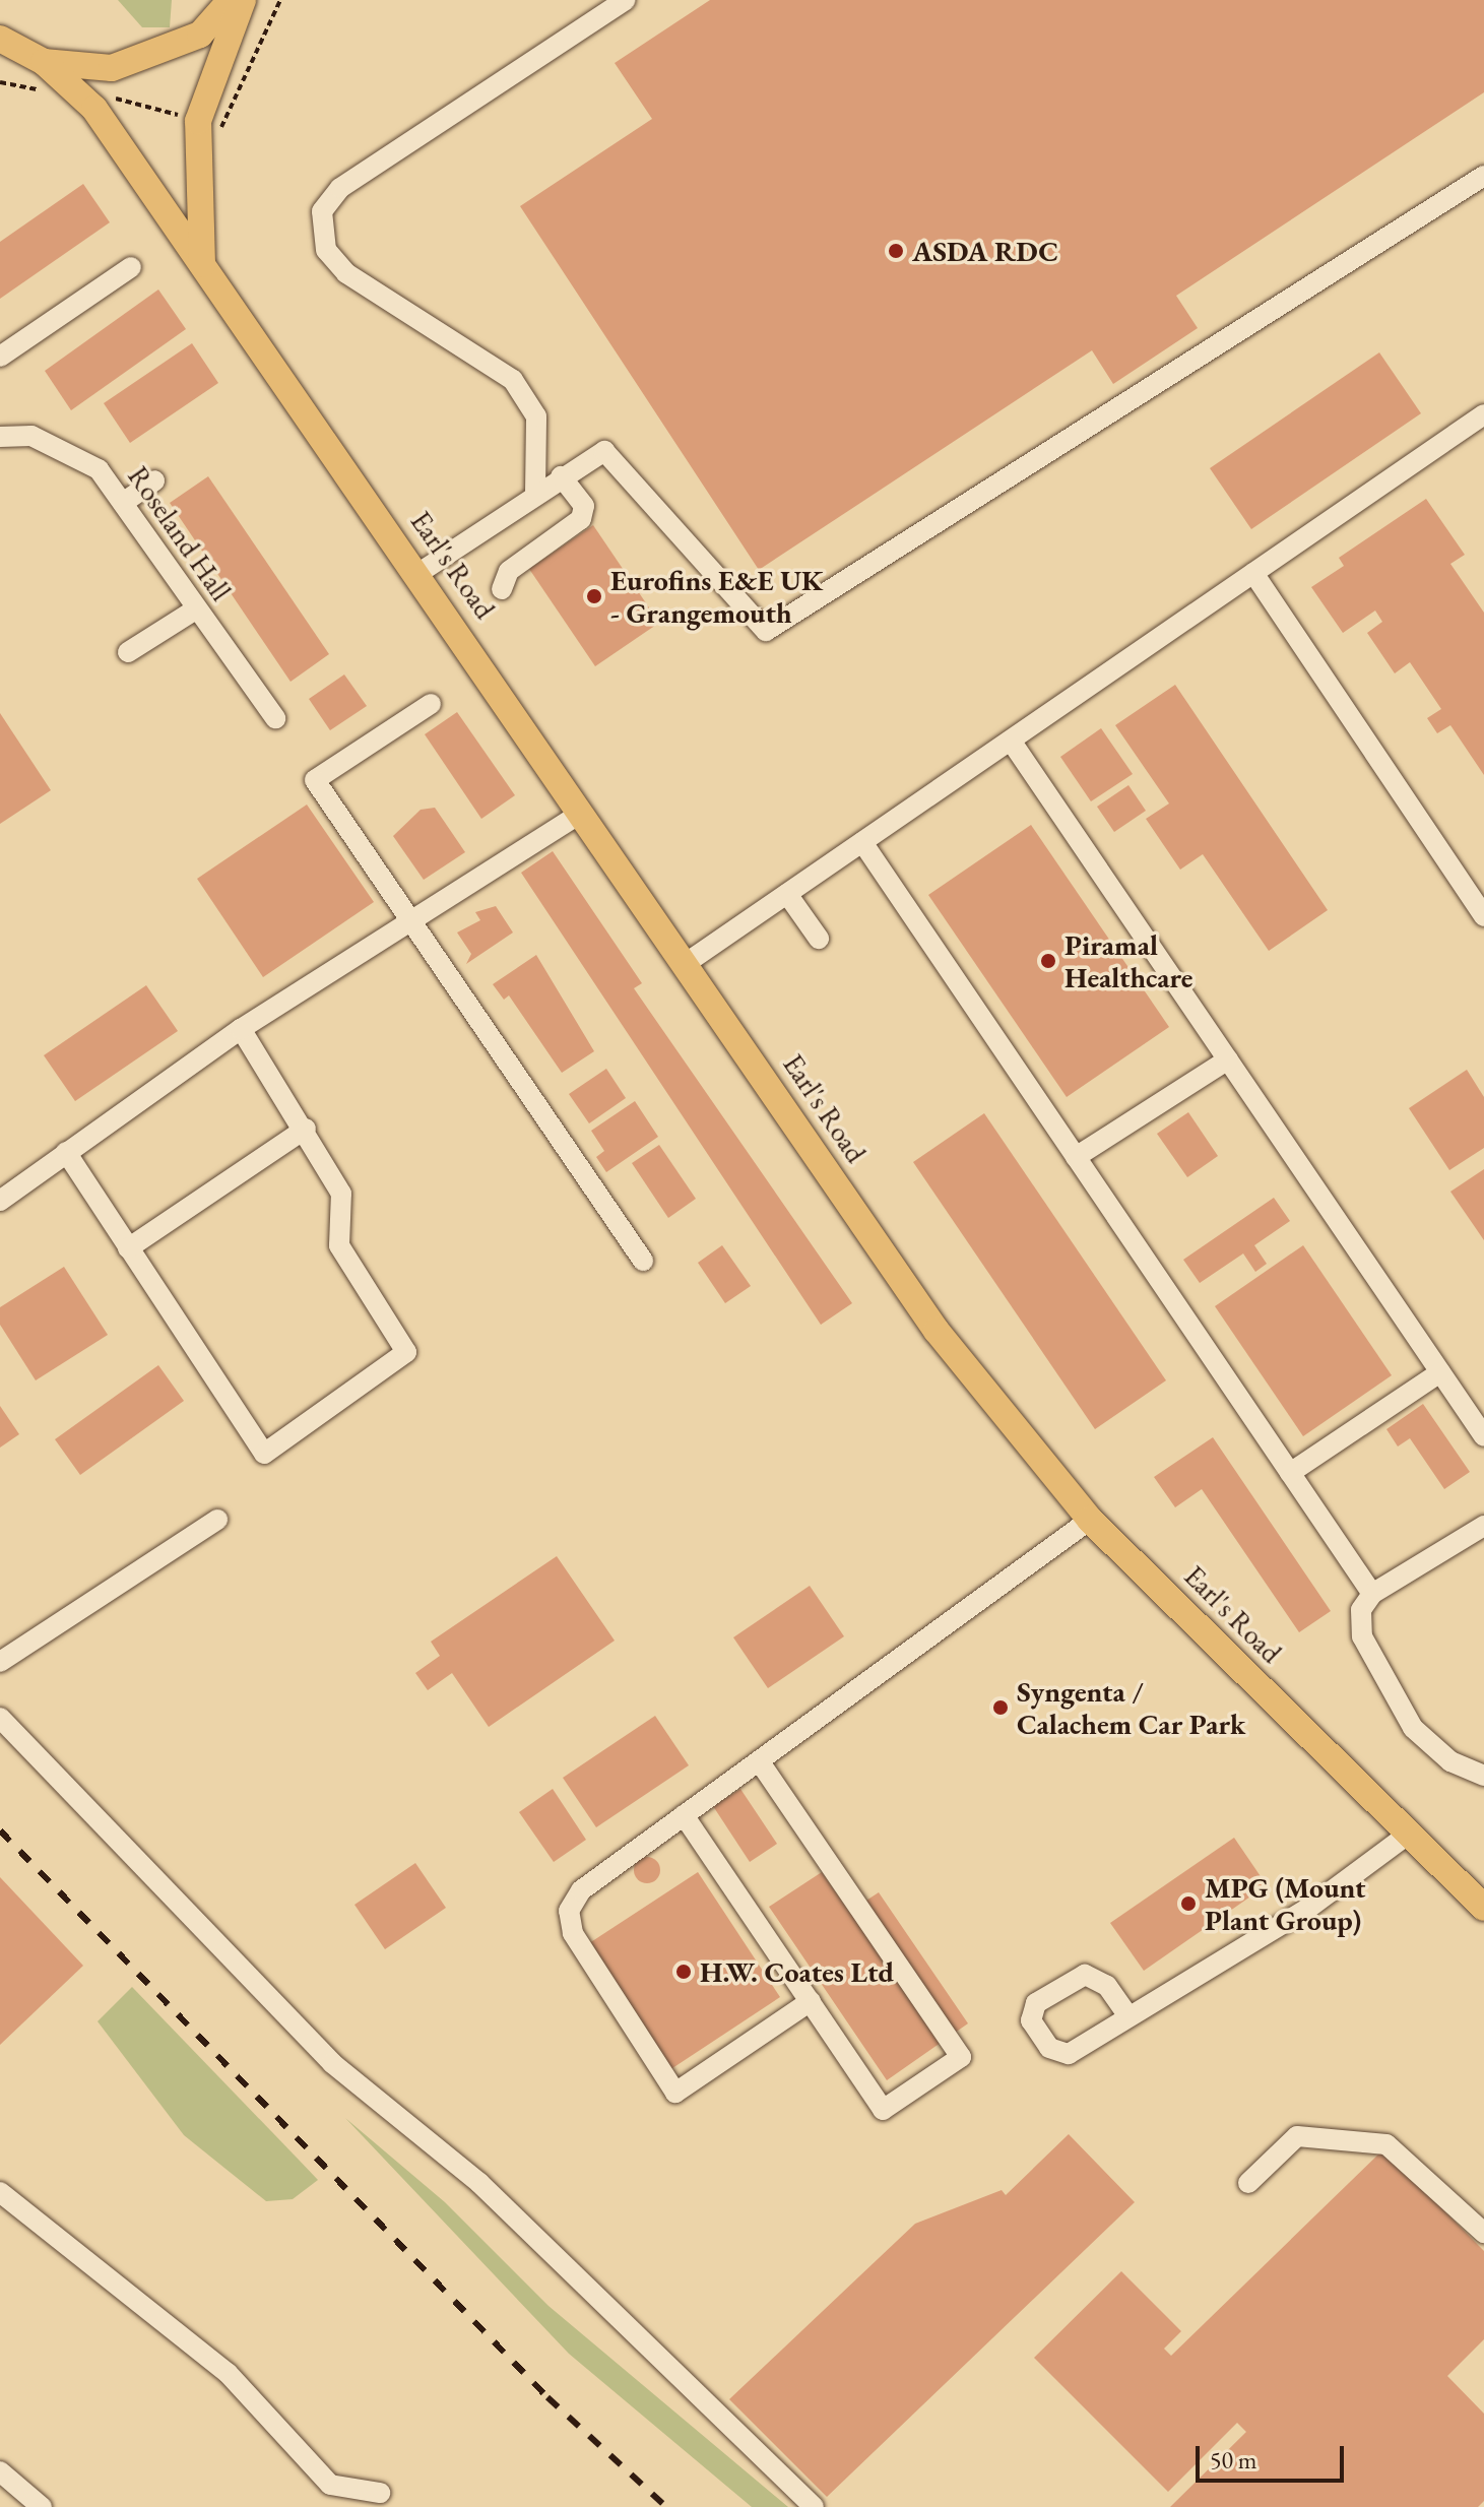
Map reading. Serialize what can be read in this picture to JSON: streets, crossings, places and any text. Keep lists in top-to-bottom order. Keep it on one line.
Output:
{"streets":{"main road":["Earl's Road"],"street":["Roseland Hall"]},"places":["ASDA RDC","Eurofins E&E UK - Grangemouth","Piramal Healthcare","Syngenta / Calachem Car Park","MPG (Mount Plant Group)","H.W. Coates Ltd"],"scale_bar":"50 m"}
